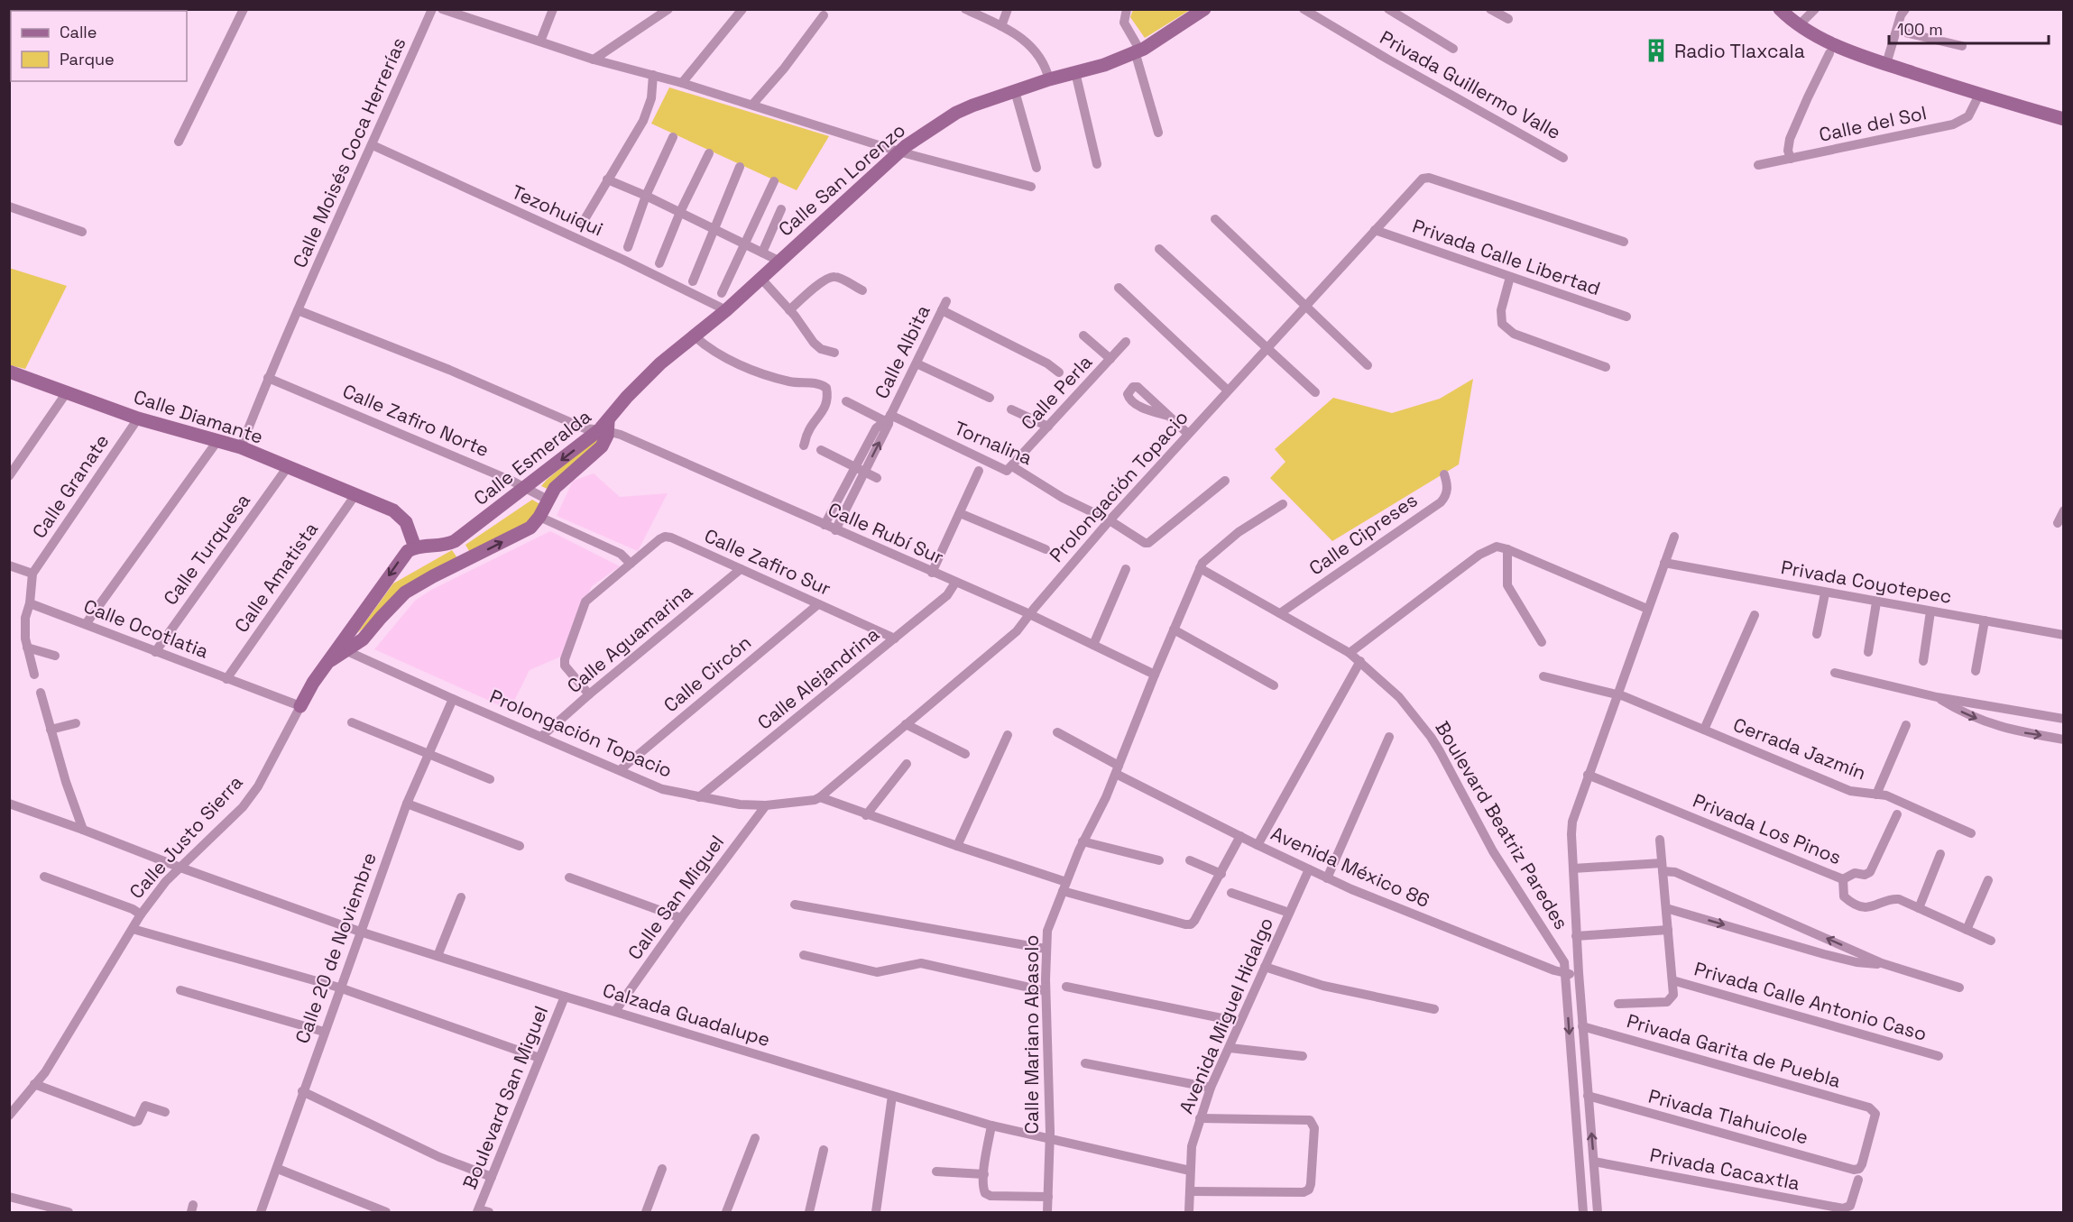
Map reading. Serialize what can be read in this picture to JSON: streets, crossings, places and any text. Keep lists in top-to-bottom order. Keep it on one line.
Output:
{"streets":{"street":["Privada Guillermo Valle","Calle del Sol","Calle Moisés Coca Herrerías","Calle San Lorenzo","Tezohuiqui","Privada Calle Libertad","Calle Albita","Calle Perla","Calle Diamante","Calle Zafiro Norte","Tornalina","Calle Esmeralda","Calle Granate","Prolongación Topacio","Calle Rubí Sur","Calle Cipreses","Calle Turquesa","Calle Zafiro Sur","Calle Amatista","Privada Coyotepec","Calle Ocotlatia","Calle Aguamarina","Calle Circón","Calle Alejandrina","Cerrada Jazmín","Boulevard Beatriz Paredes","Privada Los Pinos","Calle Justo Sierra","Avenida México 86","Calle San Miguel","Calle 20 de Noviembre","Privada Calle Antonio Caso","Calzada Guadalupe","Avenida Miguel Hidalgo","Calle Mariano Abasolo","Privada Garita de Puebla","Boulevard San Miguel","Privada Tlahuicole","Privada Cacaxtla"]},"crossings":[["Calle Moisés Coca Herrerías","Tezohuiqui"],["Calle Moisés Coca Herrerías","Calle Diamante"],["Calle Moisés Coca Herrerías","Calle Zafiro Norte"],["Calle Moisés Coca Herrerías","Calle Rubí Sur"],["Calle San Lorenzo","Tezohuiqui"],["Calle San Lorenzo","Calle Esmeralda"],["Calle San Lorenzo","Calle Rubí Sur"],["Privada Calle Libertad","Prolongación Topacio"],["Calle Albita","Tornalina"],["Calle Albita","Calle Rubí Sur"],["Calle Perla","Tornalina"],["Calle Diamante","Calle Esmeralda"],["Calle Diamante","Calle Granate"],["Calle Diamante","Calle Turquesa"],["Calle Diamante","Calle Amatista"],["Calle Zafiro Norte","Calle Esmeralda"],["Tornalina","Prolongación Topacio"],["Calle Esmeralda","Prolongación Topacio"],["Calle Esmeralda","Calle Rubí Sur"],["Calle Esmeralda","Calle Justo Sierra"],["Prolongación Topacio","Calle Rubí Sur"],["Prolongación Topacio","Calle Aguamarina"],["Prolongación Topacio","Calle Circón"],["Prolongación Topacio","Calle Alejandrina"],["Prolongación Topacio","Calle Justo Sierra"],["Prolongación Topacio","Calle San Miguel"],["Prolongación Topacio","Calle 20 de Noviembre"],["Calle Rubí Sur","Calle Alejandrina"],["Calle Rubí Sur","Calle Mariano Abasolo"],["Calle Cipreses","Boulevard Beatriz Paredes"],["Calle Turquesa","Calle Ocotlatia"],["Calle Zafiro Sur","Calle Aguamarina"],["Calle Zafiro Sur","Calle Circón"],["Calle Zafiro Sur","Calle Alejandrina"],["Calle Amatista","Calle Ocotlatia"],["Privada Coyotepec","Boulevard Beatriz Paredes"],["Calle Ocotlatia","Calle Justo Sierra"],["Cerrada Jazmín","Boulevard Beatriz Paredes"],["Boulevard Beatriz Paredes","Privada Los Pinos"],["Boulevard Beatriz Paredes","Avenida México 86"],["Boulevard Beatriz Paredes","Calle Mariano Abasolo"],["Boulevard Beatriz Paredes","Privada Garita de Puebla"],["Boulevard Beatriz Paredes","Privada Tlahuicole"],["Boulevard Beatriz Paredes","Privada Cacaxtla"],["Calle Justo Sierra","Calzada Guadalupe"],["Avenida México 86","Avenida Miguel Hidalgo"],["Avenida México 86","Calle Mariano Abasolo"],["Calle San Miguel","Calzada Guadalupe"],["Calle 20 de Noviembre","Calzada Guadalupe"],["Calzada Guadalupe","Avenida Miguel Hidalgo"],["Calzada Guadalupe","Calle Mariano Abasolo"],["Calzada Guadalupe","Boulevard San Miguel"],["Privada Garita de Puebla","Privada Tlahuicole"]],"places":{"building":["Radio Tlaxcala"]},"legend":["Calle","Parque"],"scale_bar":"100 m"}
